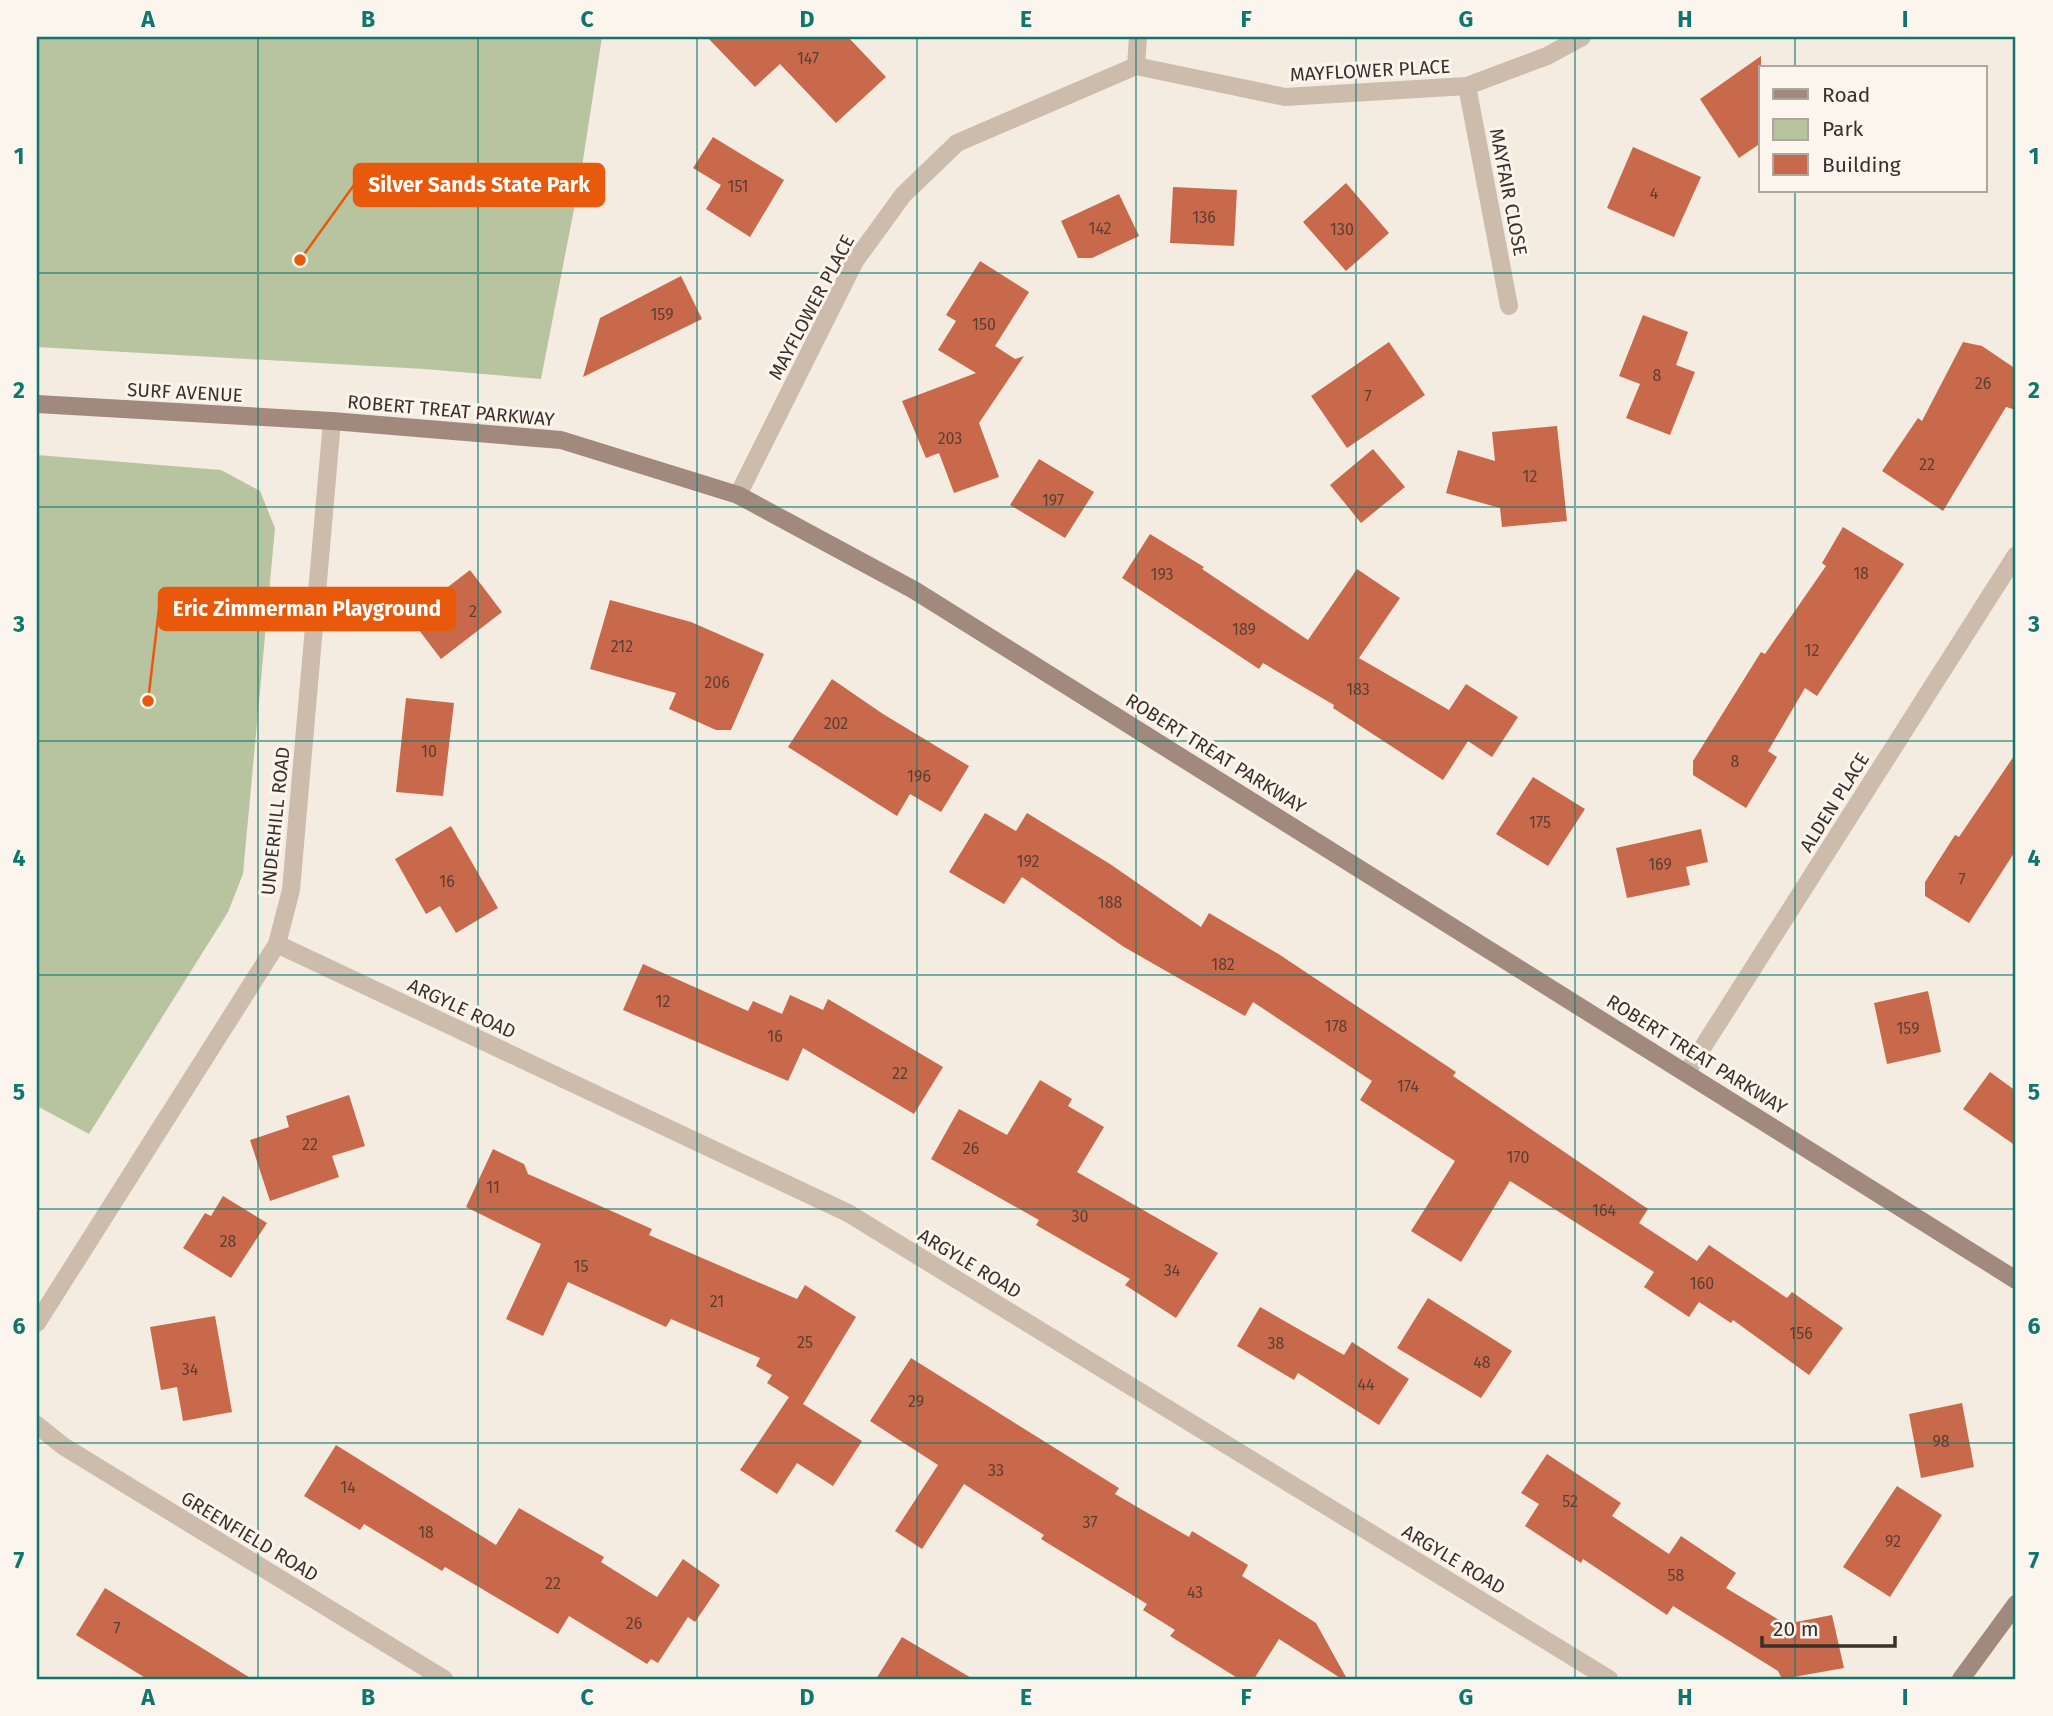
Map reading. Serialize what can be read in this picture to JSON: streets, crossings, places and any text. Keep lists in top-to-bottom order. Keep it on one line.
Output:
{"streets":{"street":["MAYFLOWER PLACE","MAYFAIR CLOSE","SURF AVENUE","ROBERT TREAT PARKWAY","ALDEN PLACE","UNDERHILL ROAD","ARGYLE ROAD","GREENFIELD ROAD"]},"crossings":[["MAYFLOWER PLACE","MAYFAIR CLOSE"],["MAYFLOWER PLACE","ROBERT TREAT PARKWAY"],["SURF AVENUE","ROBERT TREAT PARKWAY"],["SURF AVENUE","UNDERHILL ROAD"],["ROBERT TREAT PARKWAY","ALDEN PLACE"],["ROBERT TREAT PARKWAY","UNDERHILL ROAD"],["UNDERHILL ROAD","ARGYLE ROAD"]],"places":["Silver Sands State Park","Eric Zimmerman Playground"],"house_numbers":["147","151","4","136","142","130","159","150","8","26","7","203","22","12","197","18","193","2","189","212","12","206","183","202","10","8","196","175","192","169","7","16","188","182","12","178","159","16","22","174","22","26","170","11","164","30","28","15","34","160","21","156","25","38","48","34","44","29","98","33","14","52","37","18","92","58","22","43","26","7"],"legend":["Road","Park","Building"],"scale_bar":"20 m","grid":{"columns":["A","B","C","D","E","F","G","H","I"],"rows":["1","2","3","4","5","6","7"]}}
